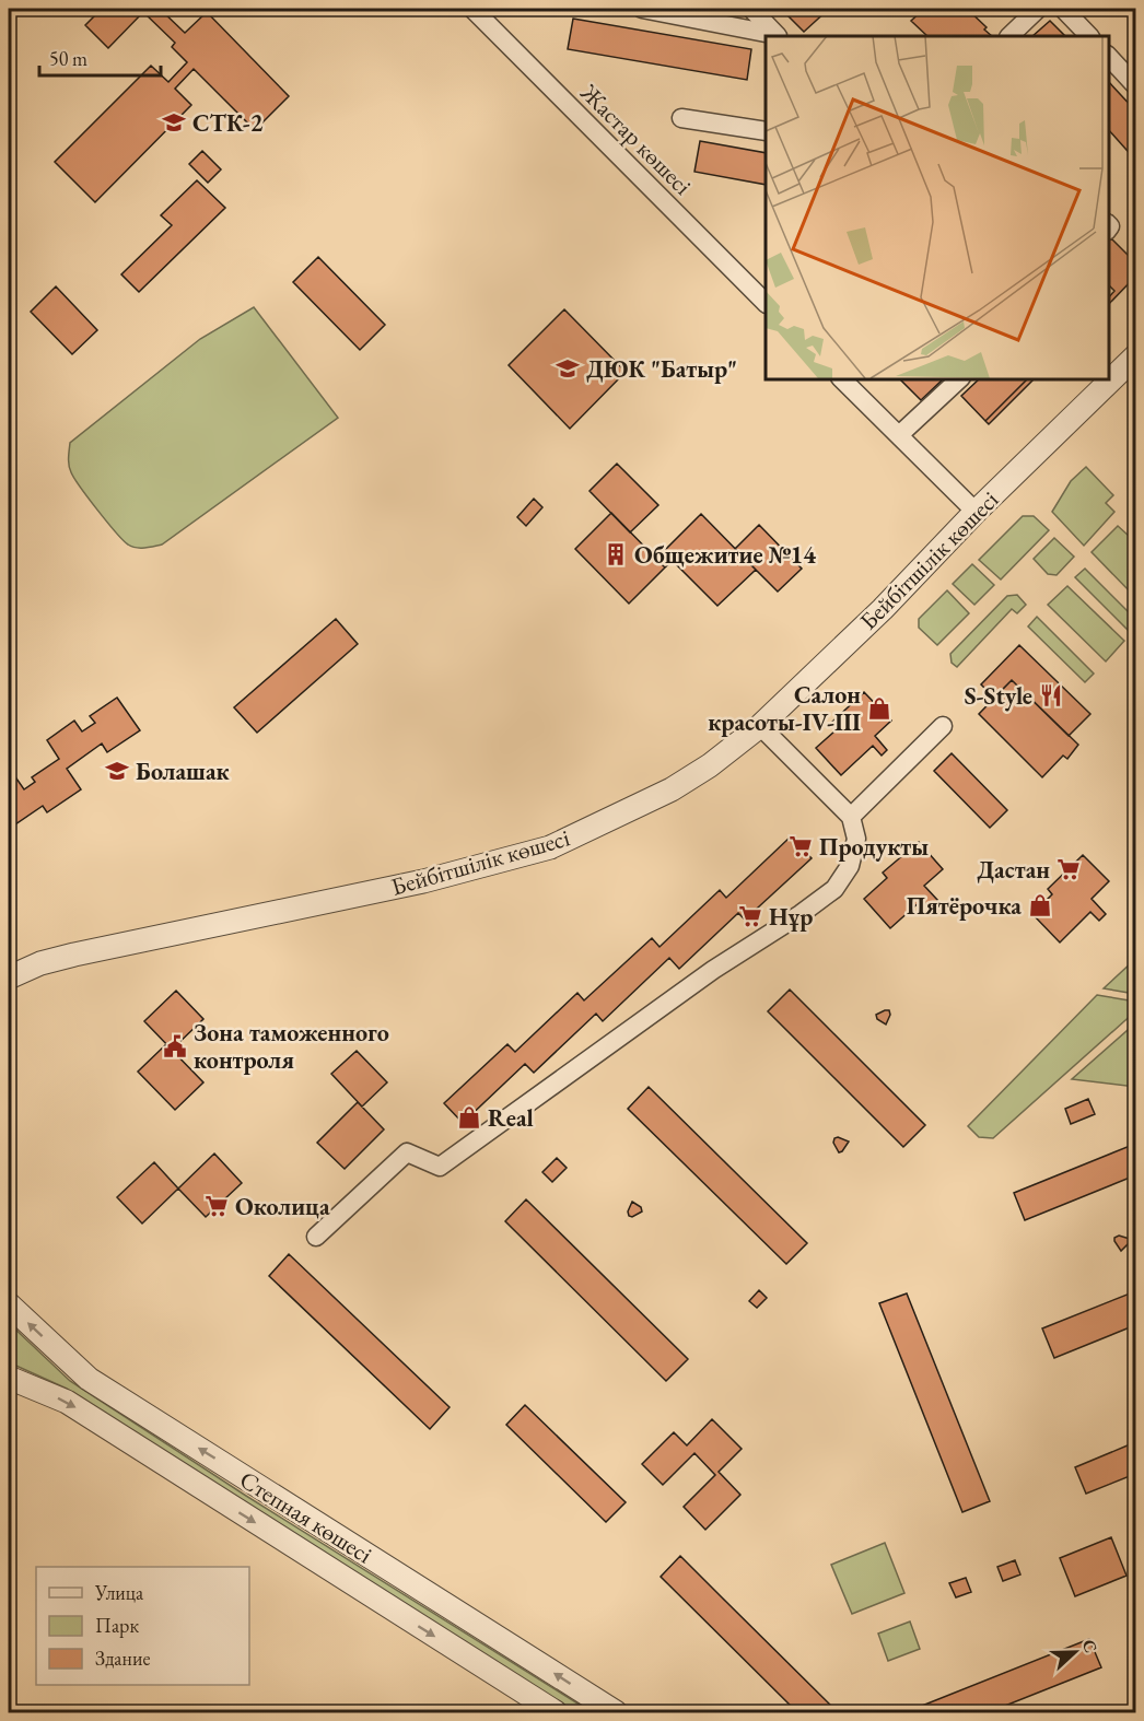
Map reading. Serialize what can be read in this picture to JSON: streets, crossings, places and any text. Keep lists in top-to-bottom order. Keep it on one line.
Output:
{"streets":{"street":["Жастар көшесі","Бейбітшілік көшесі","Степная көшесі"]},"places":{"school or university":["СТК-2","ДЮК \"Батыр\"","Болашак"],"building":["Общежитие №14"],"restaurant":["S-Style"],"shop":["Салон красоты-IV-III","Пятёрочка","Real"],"supermarket":["Продукты","Дастан","Нұр","Околица"],"public building":["Зона таможенного контроля"]},"legend":["Улица","Парк","Здание"],"scale_bar":"50 m","north":"right"}
